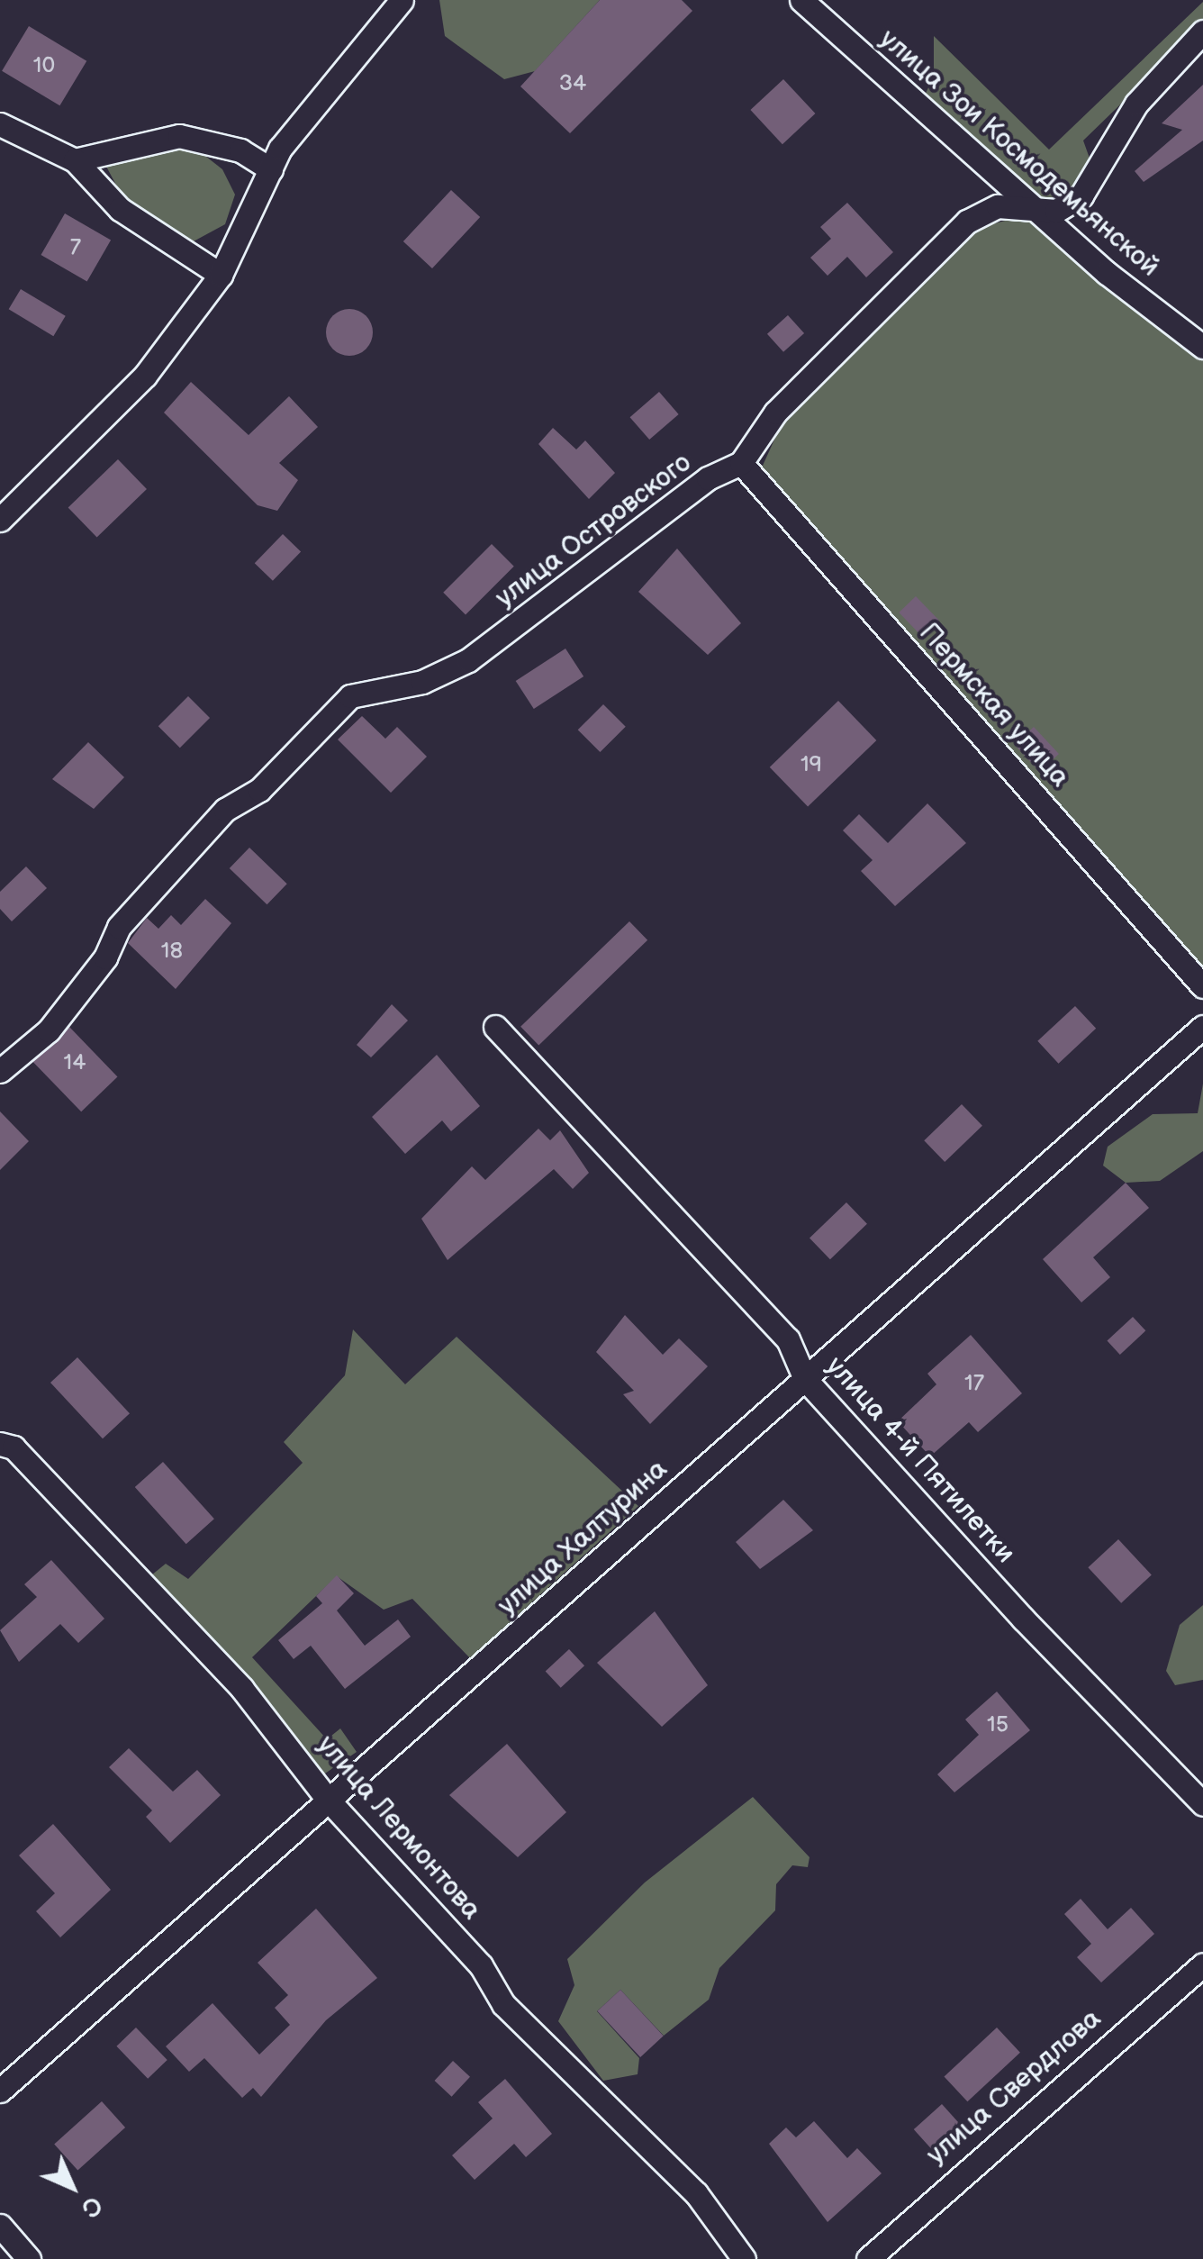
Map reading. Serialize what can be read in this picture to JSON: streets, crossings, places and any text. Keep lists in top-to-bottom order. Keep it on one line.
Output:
{"streets":{"street":["улица Зои Космодемьянской","улица Островского","Пермская улица","улица 4-й Пятилетки","улица Халтурина","улица Лермонтова","улица Свердлова"]},"crossings":[["улица Зои Космодемьянской","улица Островского"],["улица Островского","Пермская улица"],["улица 4-й Пятилетки","улица Халтурина"],["улица Халтурина","улица Лермонтова"]],"house_numbers":["10","34","7","19","18","14","17","15"],"north":"bottom right"}
